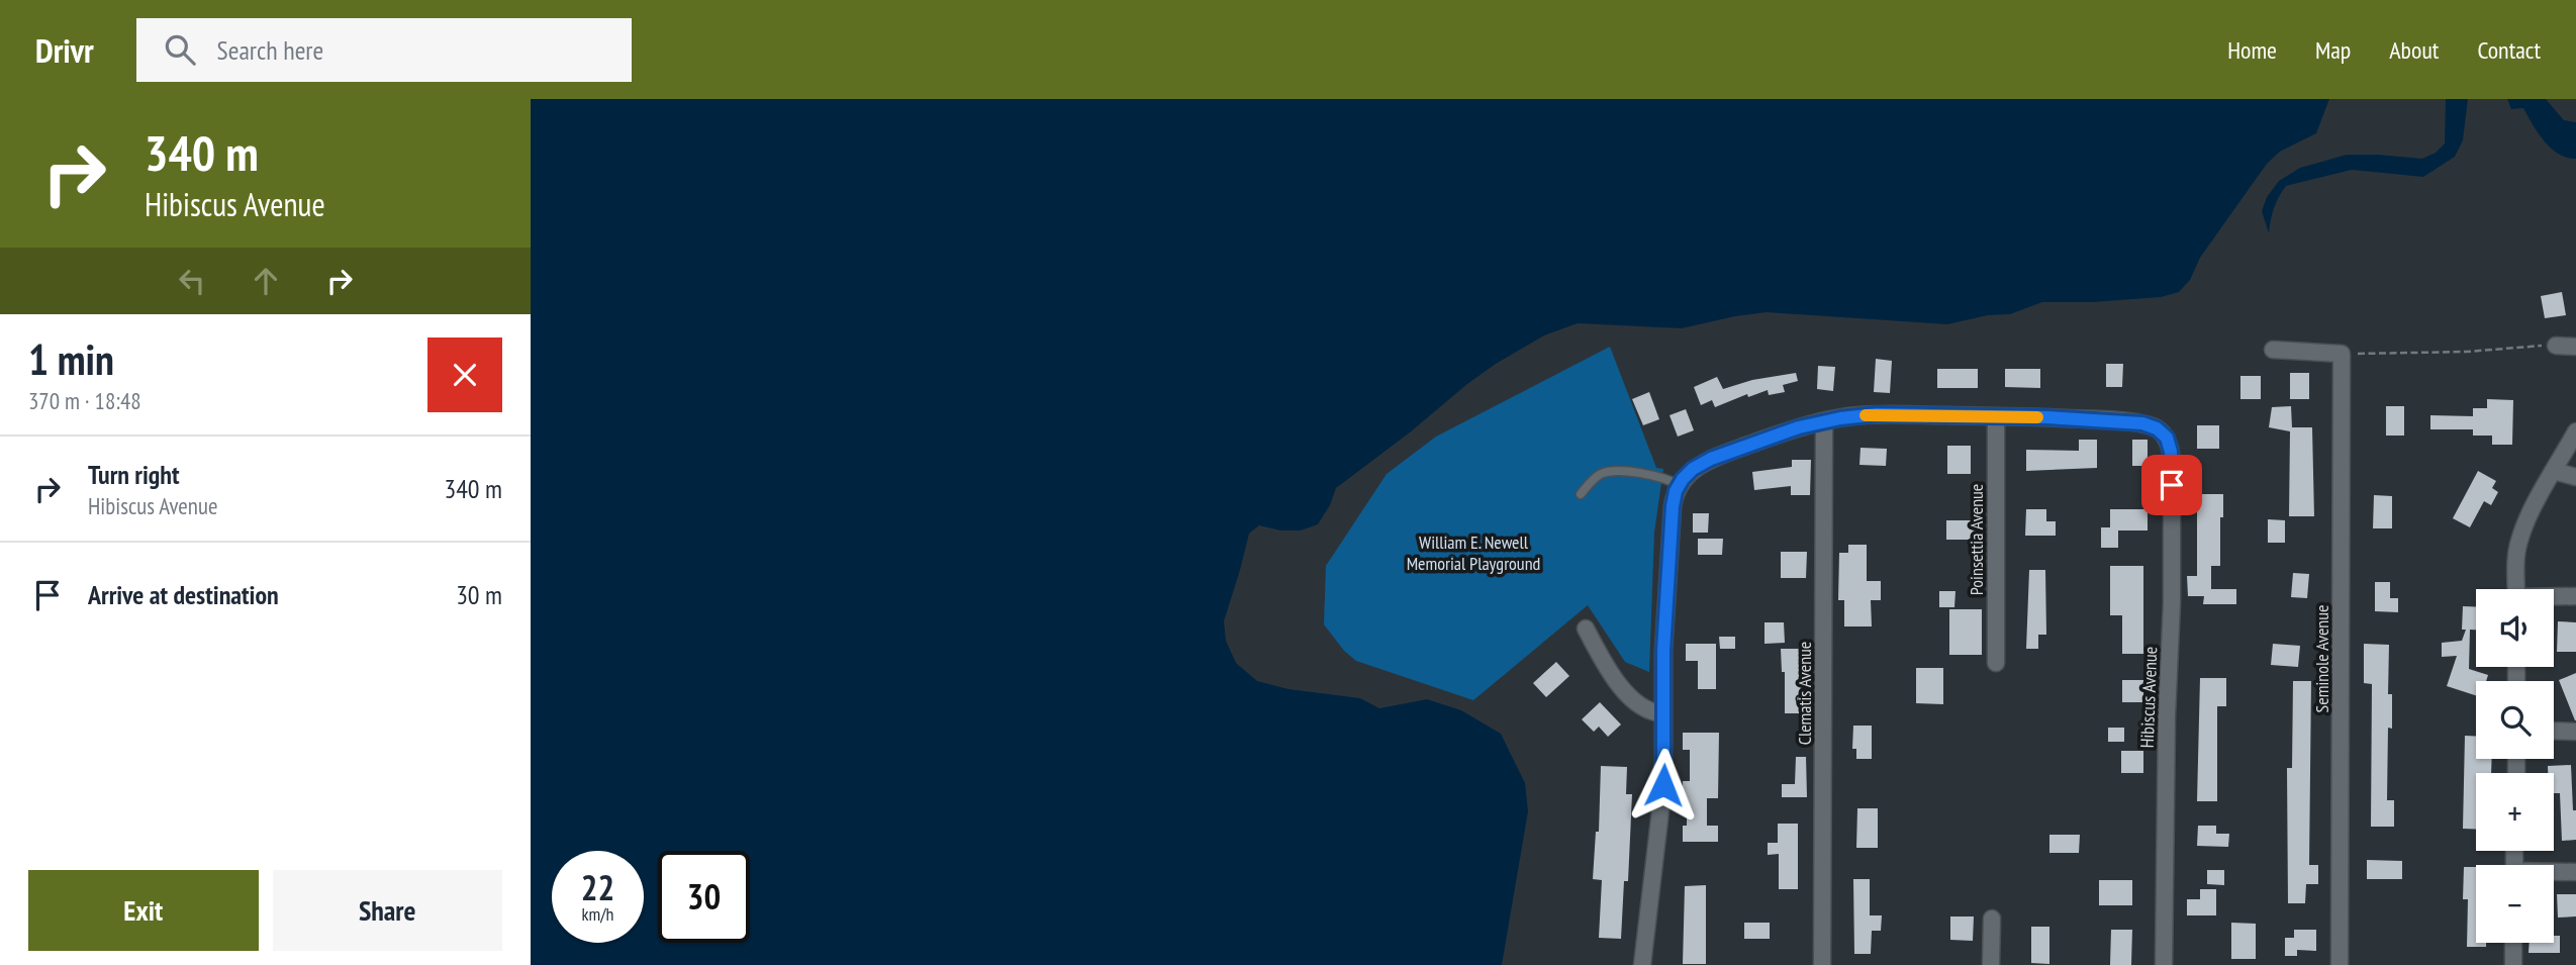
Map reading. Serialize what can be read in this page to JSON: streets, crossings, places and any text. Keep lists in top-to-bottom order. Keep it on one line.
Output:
{"streets":{"street":["Poinsettia Avenue","Seminole Avenue","Clematis Avenue","Hibiscus Avenue"]},"crossings":[["Poinsettia Avenue","Hibiscus Avenue"]],"parks":["William E. Newell Memorial Playground"],"page":{"header":"Drivr","search":"Search here","nav":["Home","Map","About","Contact"],"turn":["340 m","Hibiscus Avenue"],"heading":["1 min","370 m · 18:48"],"list":[{"name":"Turn right","note":"Hibiscus Avenue","value":"340 m"},{"name":"Arrive at destination","value":"30 m"}],"map_buttons":["+","−"],"speed":"22 km/h","limit":"30","buttons":["Exit","Share"]}}
